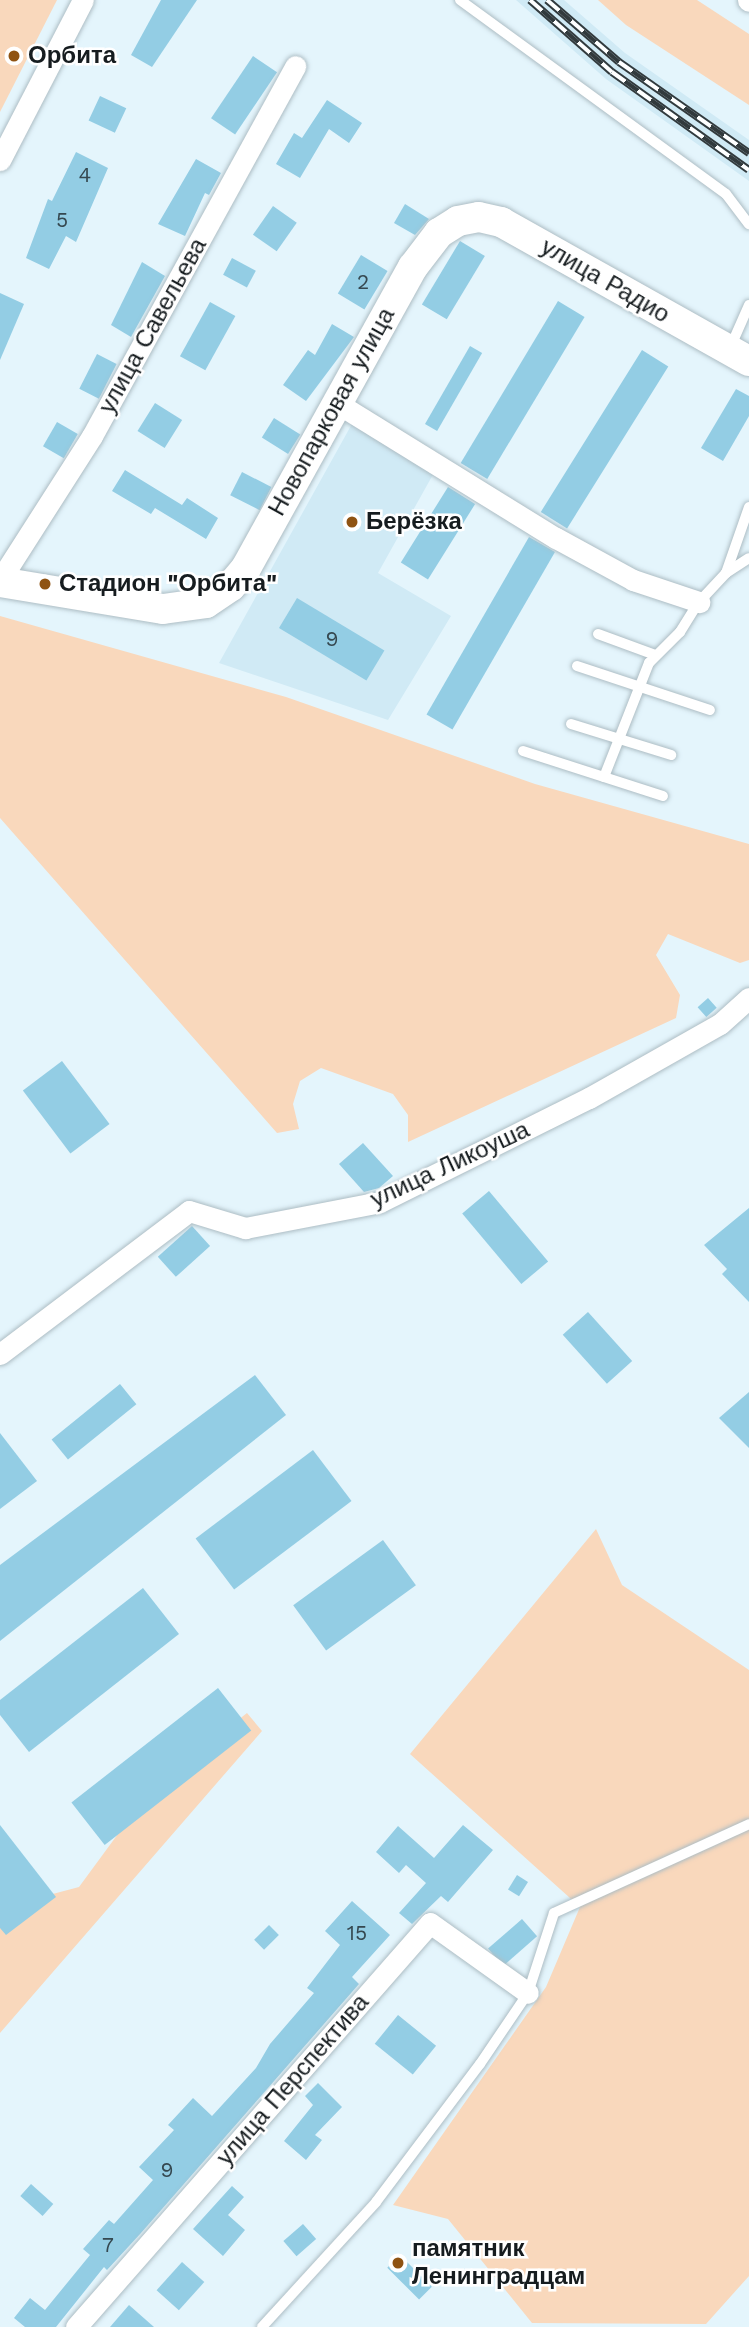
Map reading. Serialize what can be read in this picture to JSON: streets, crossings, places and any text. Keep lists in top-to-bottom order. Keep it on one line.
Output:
{"streets":{"street":["улица Радио","улица Савельева","Новопарковая улица","улица Ликоуша","улица Перспектива"]},"crossings":[["улица Радио","Новопарковая улица"],["улица Савельева","Новопарковая улица"]],"places":["Орбита","Берёзка","Стадион \"Орбита\"","памятник Ленинградцам"],"house_numbers":["4","5","2","9","15","9","7"]}
